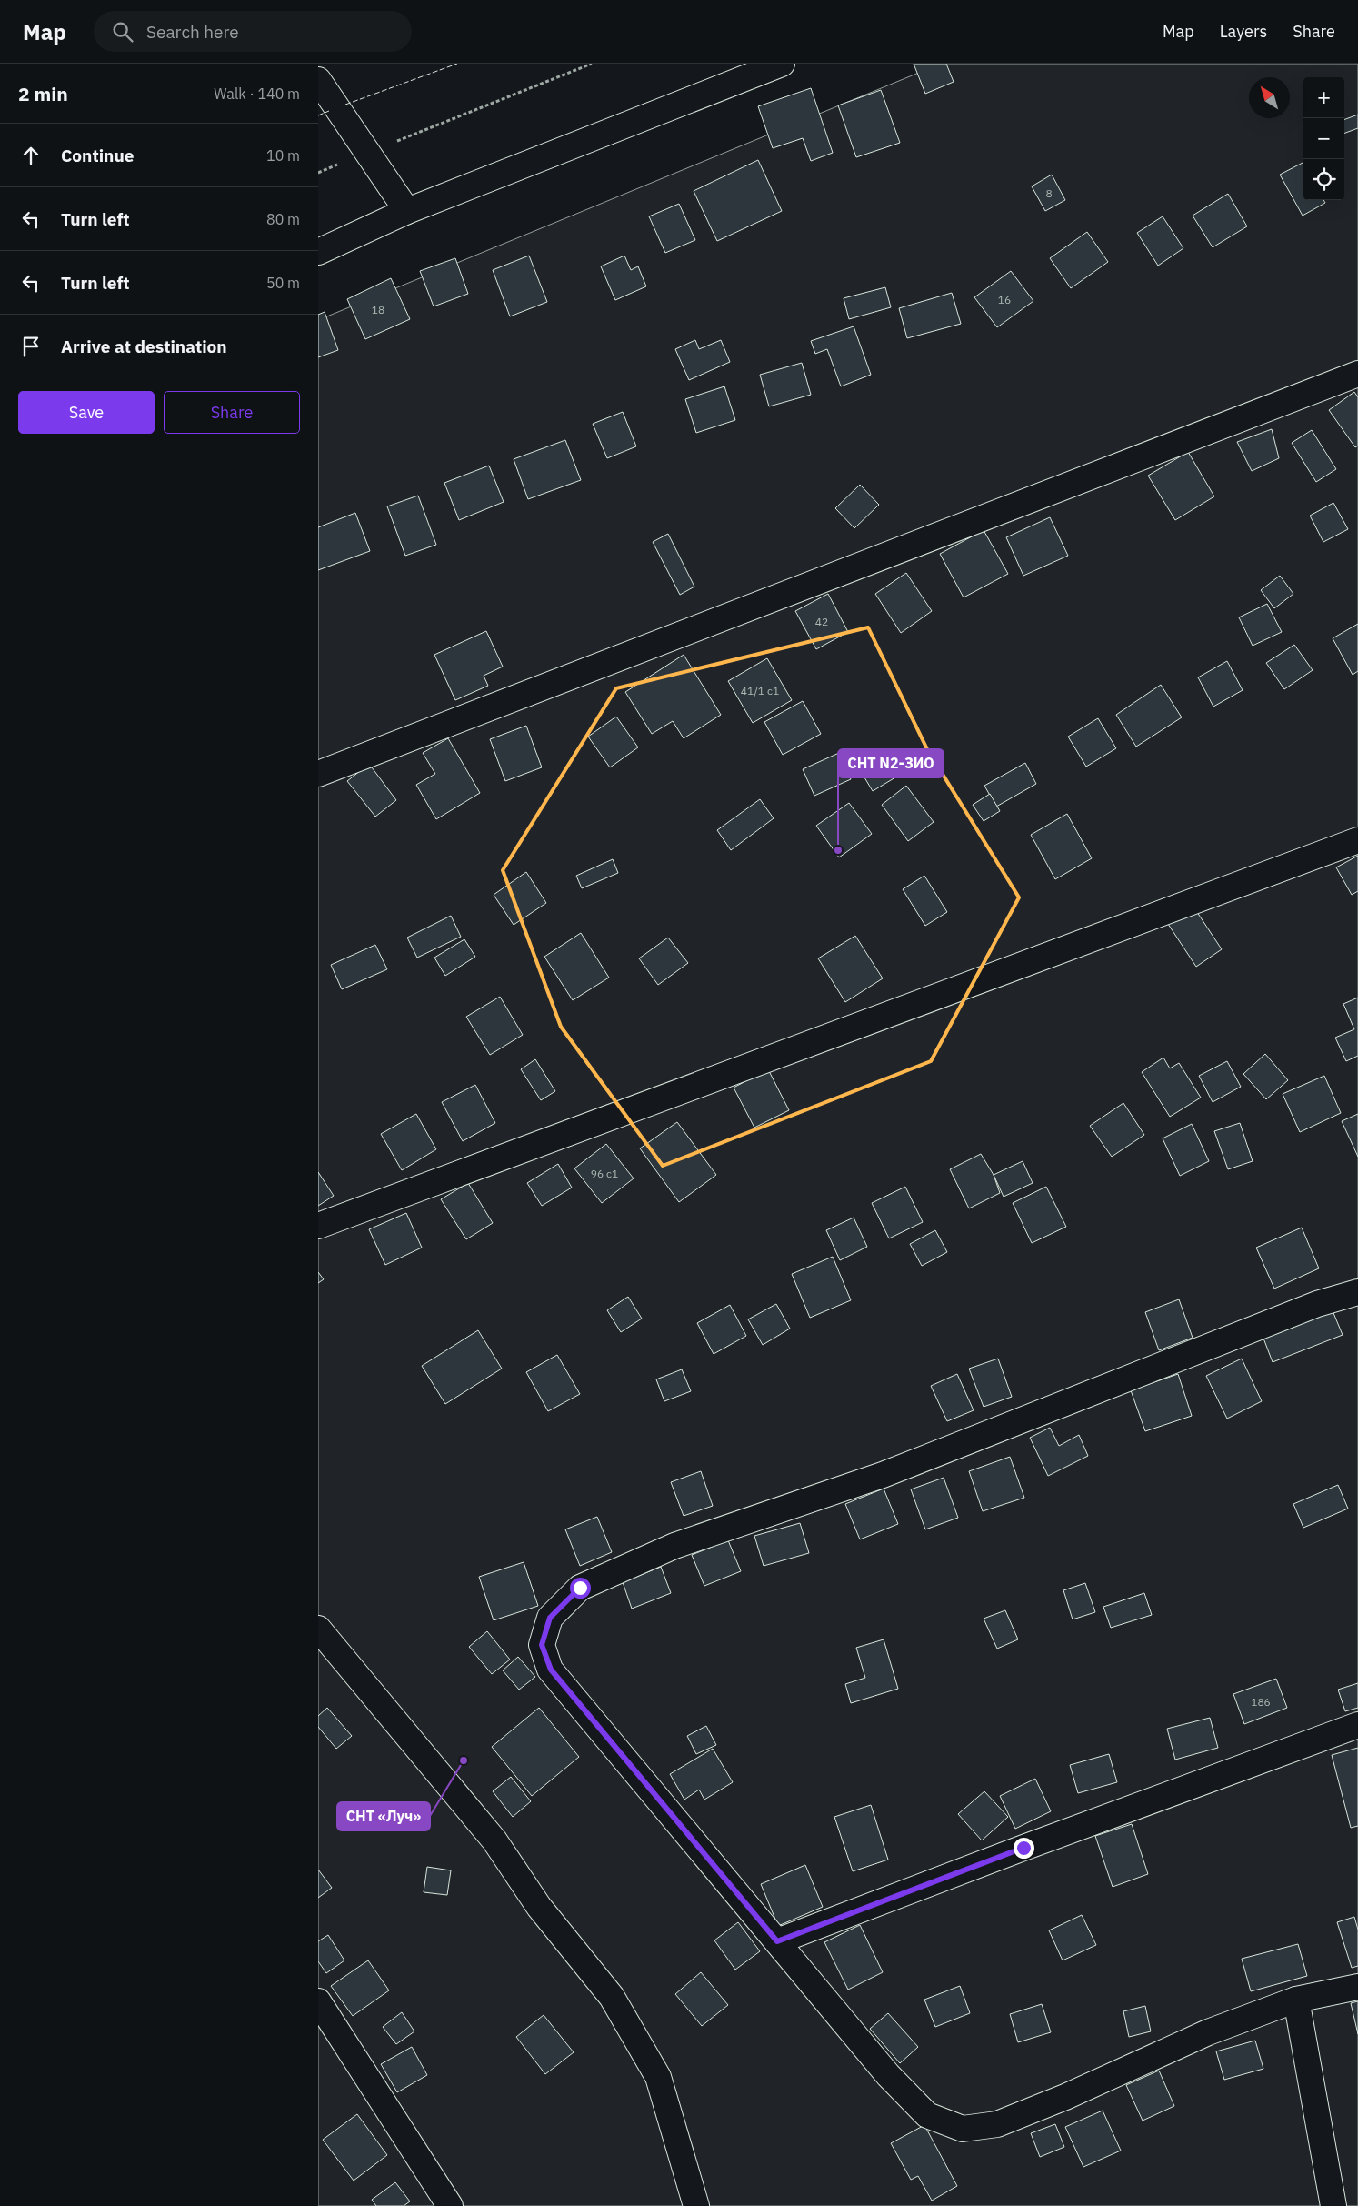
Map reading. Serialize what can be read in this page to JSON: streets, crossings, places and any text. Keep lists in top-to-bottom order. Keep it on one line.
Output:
{"places":["СНТ N2-ЗИО","СНТ «Луч»"],"house_numbers":["8","16","18","42","41/1 с1","96 с1","186"],"north":"top left","page":{"header":"Map","search":"Search here","nav":["Map","Layers","Share"],"heading":["2 min","Walk · 140 m"],"map_buttons":["+","−"],"list":[["Continue","10 m"],["Turn left","80 m"],["Turn left","50 m"],"Arrive at destination"],"buttons":["Save","Share"]}}
